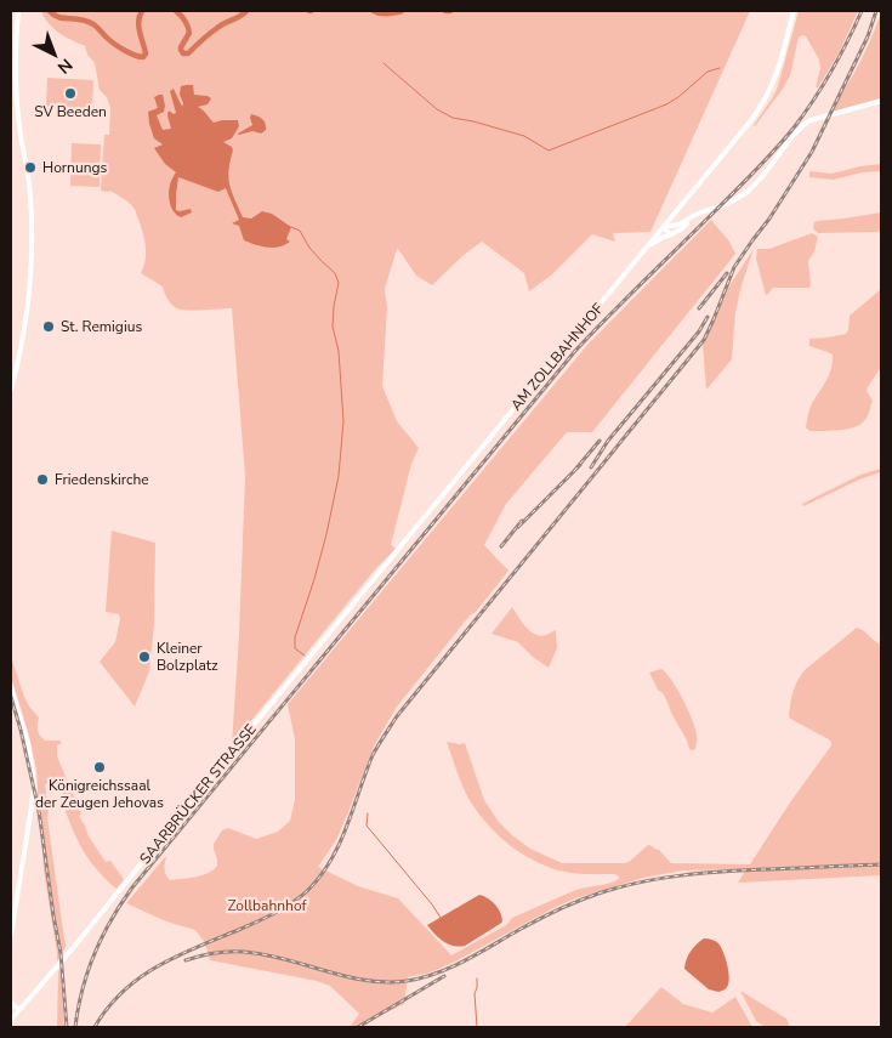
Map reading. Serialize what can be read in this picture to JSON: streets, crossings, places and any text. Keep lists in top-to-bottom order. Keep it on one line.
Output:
{"streets":{"main road":["AM ZOLLBAHNHOF","SAARBRÜCKER STRASSE"]},"crossings":[["AM ZOLLBAHNHOF","SAARBRÜCKER STRASSE"]],"parks":["Zollbahnhof"],"places":["SV Beeden","Hornungs","St. Remigius","Friedenskirche","Kleiner Bolzplatz","Königreichssaal der Zeugen Jehovas"],"north":"bottom right"}
